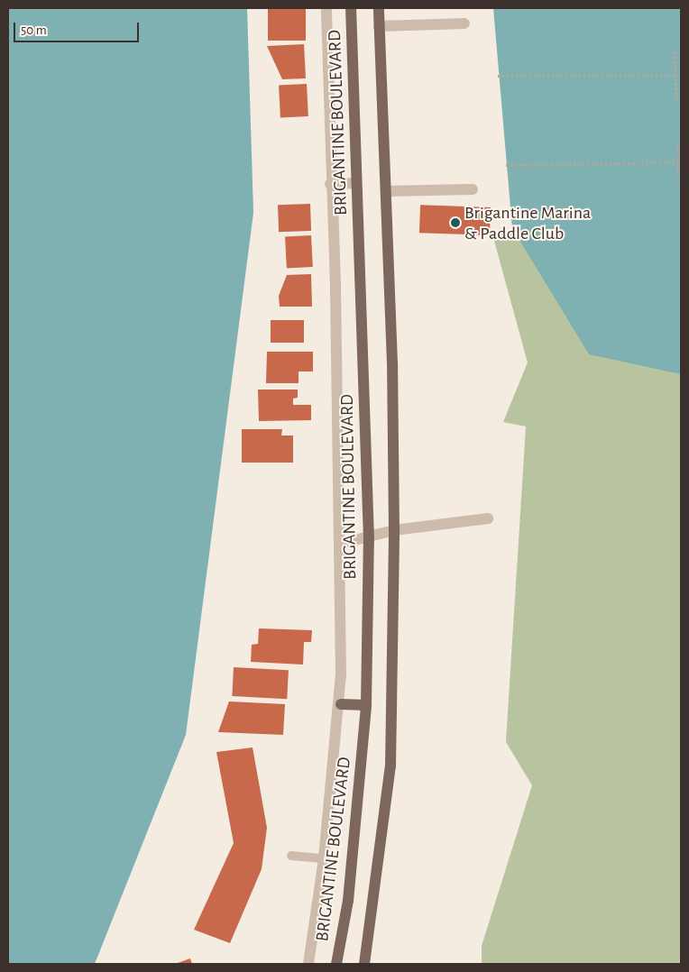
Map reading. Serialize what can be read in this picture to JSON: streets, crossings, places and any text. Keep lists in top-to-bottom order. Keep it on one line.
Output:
{"streets":{"main road":["BRIGANTINE BOULEVARD"]},"places":["Brigantine Marina & Paddle Club"],"scale_bar":"50 m"}
